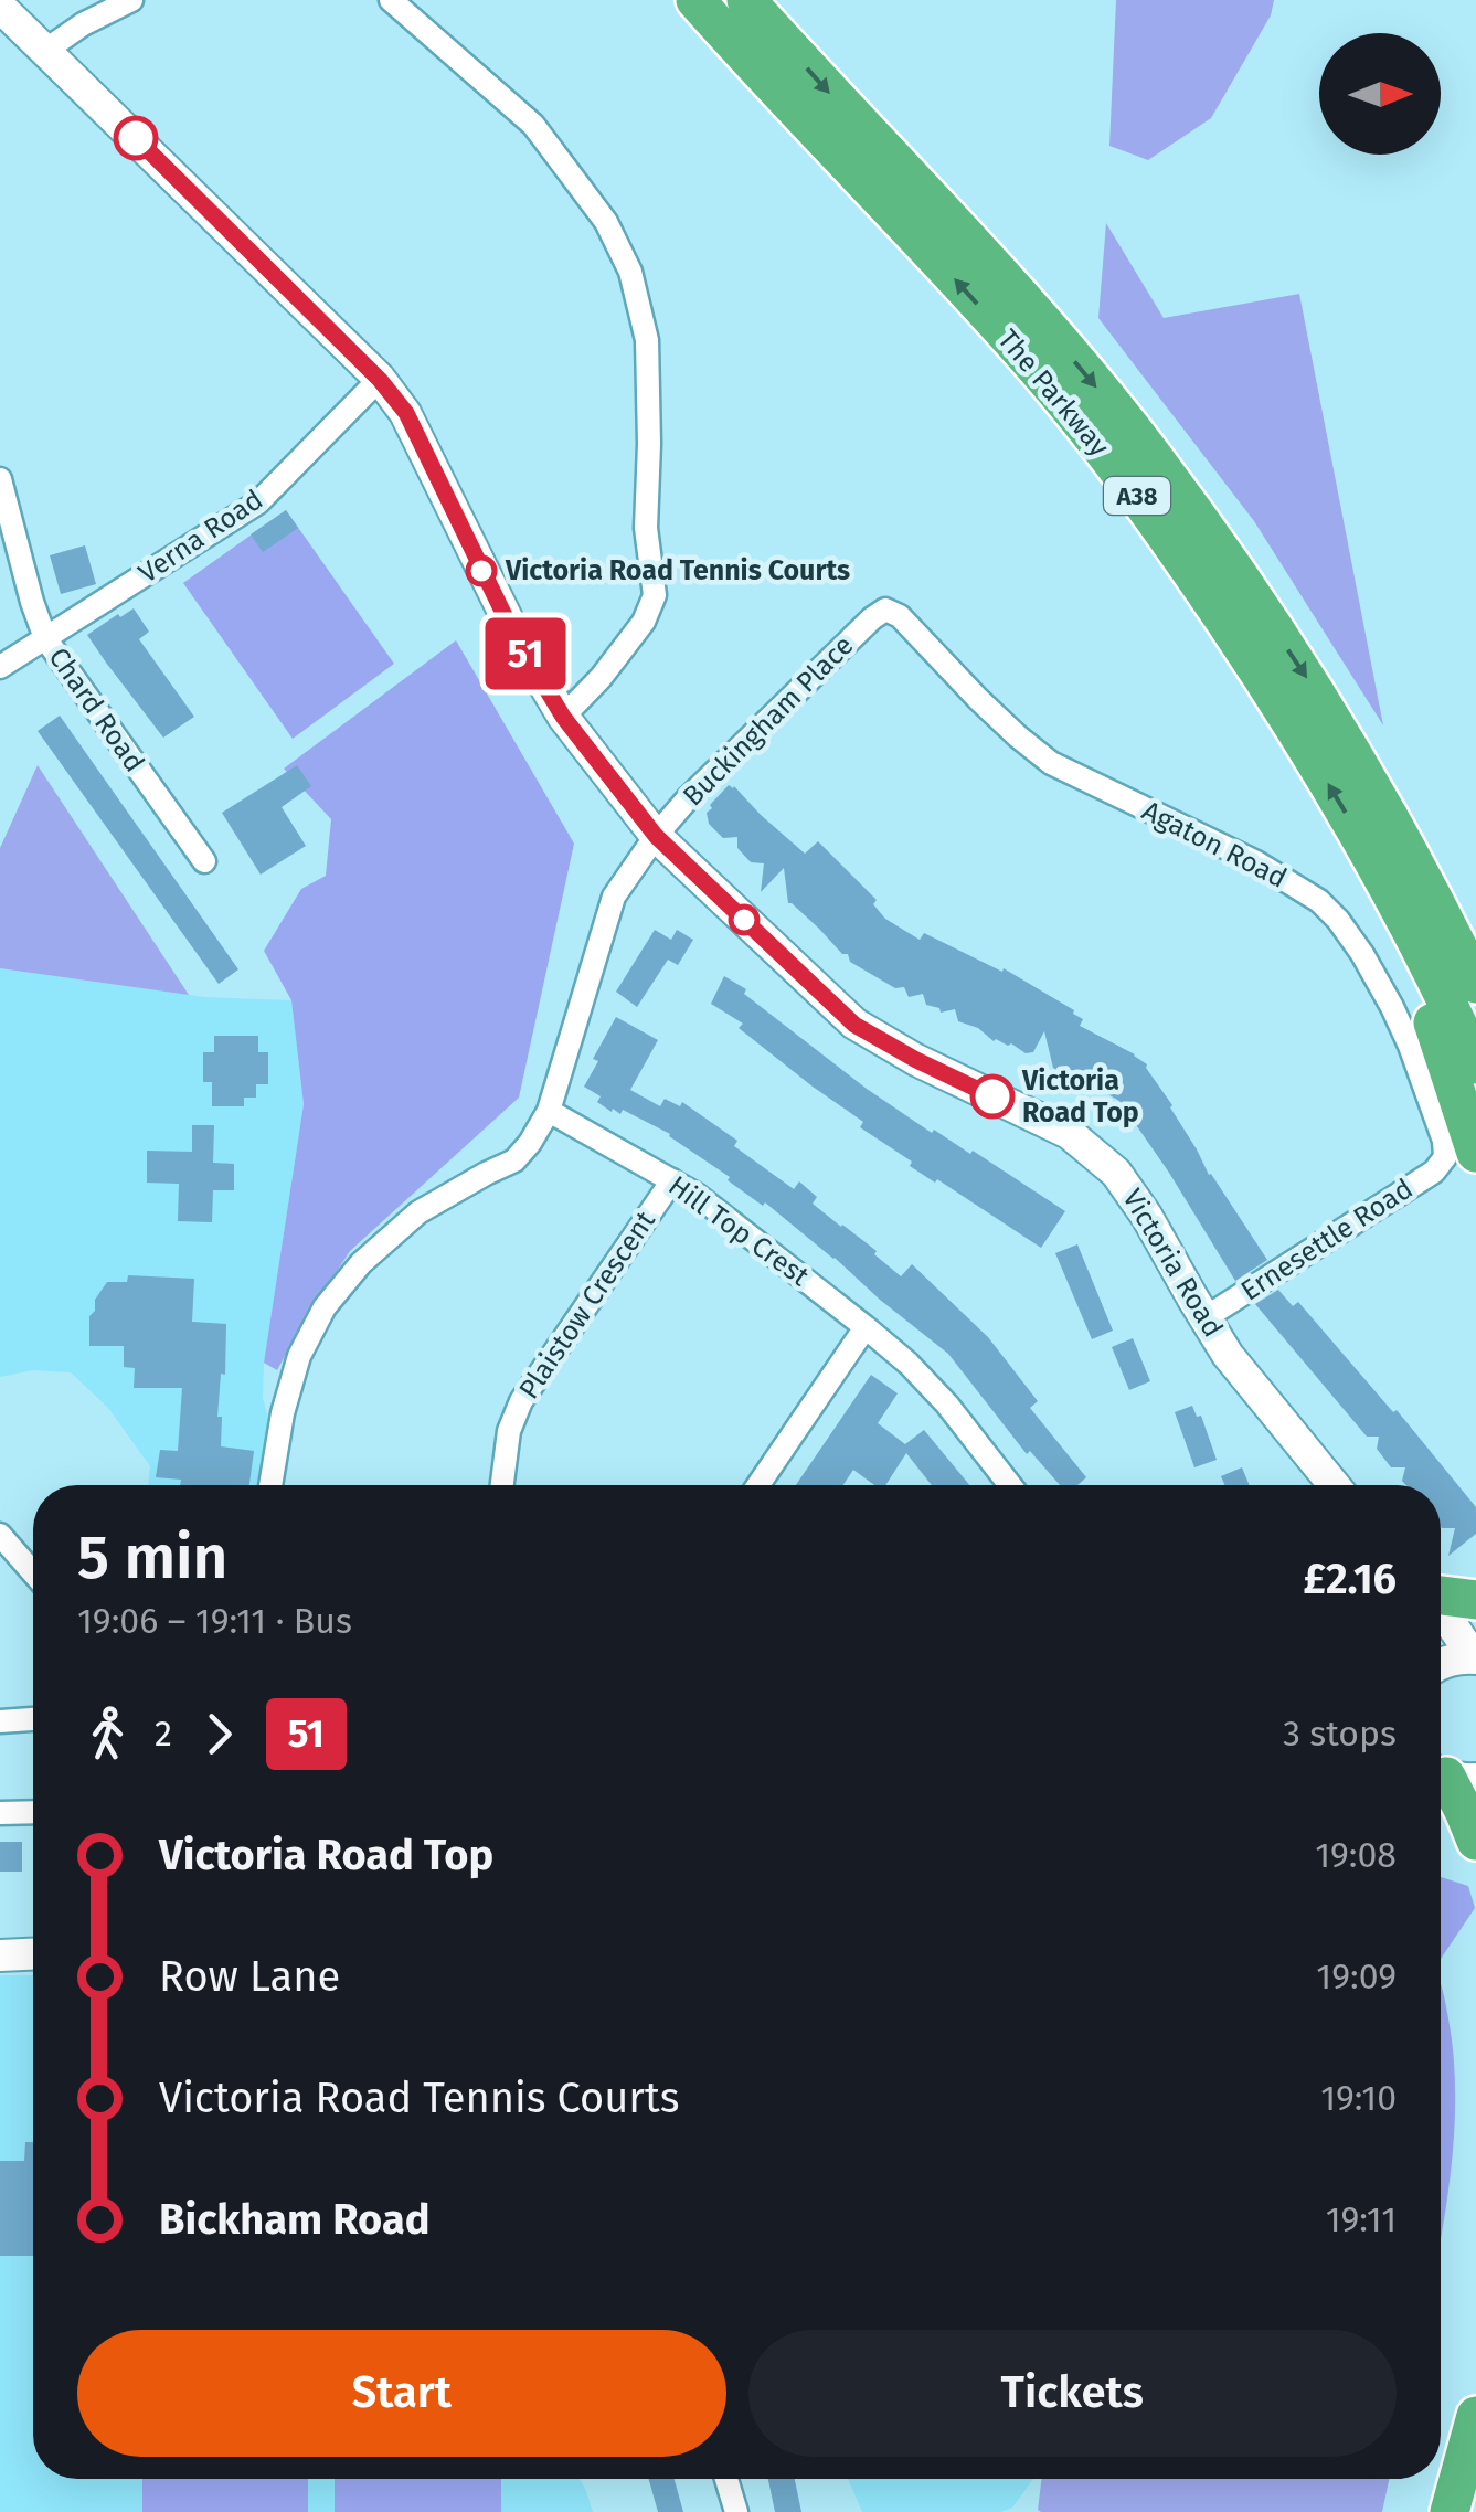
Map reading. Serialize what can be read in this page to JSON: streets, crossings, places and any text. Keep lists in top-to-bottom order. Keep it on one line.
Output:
{"streets":{"highway":["The Parkway","A38"],"street":["Verna Road","Chard Road","Buckingham Place","Agaton Road","Hill Top Crest","Ernesettle Road","Victoria Road","Plaistow Crescent"]},"crossings":[["The Parkway","A38"],["A38","Agaton Road"],["A38","Ernesettle Road"],["Verna Road","Chard Road"],["Verna Road","Victoria Road"],["Buckingham Place","Agaton Road"],["Buckingham Place","Hill Top Crest"],["Buckingham Place","Victoria Road"],["Agaton Road","Ernesettle Road"],["Hill Top Crest","Plaistow Crescent"],["Ernesettle Road","Victoria Road"]],"places":["Victoria Road Tennis Courts","Victoria Road Top"],"lines":["bus line 51"],"north":"right","page":{"on_map":"51","heading":["5 min","19:06 – 19:11 · Bus","£2.16"],"legs":["2","51","3 stops"],"list":[{"name":"Victoria Road Top","value":"19:08"},{"name":"Row Lane","value":"19:09"},{"name":"Victoria Road Tennis Courts","value":"19:10"},{"name":"Bickham Road","value":"19:11"}],"buttons":["Start","Tickets"]}}
